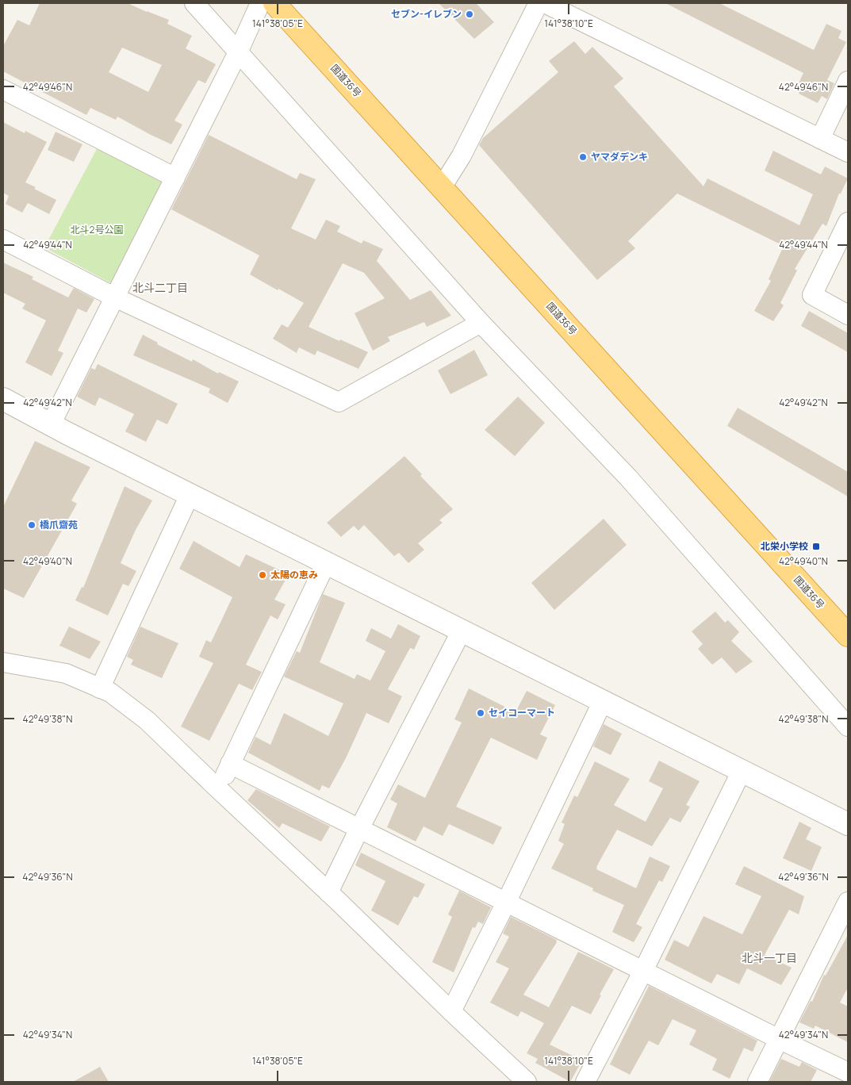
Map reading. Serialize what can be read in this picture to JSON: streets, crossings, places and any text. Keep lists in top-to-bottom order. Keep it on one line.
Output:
{"streets":{"highway":["国道36号"]},"districts":["北斗二丁目","北斗一丁目"],"parks":["北斗2号公園"],"places":{"other":["セブン-イレブン","ヤマダデンキ","橋爪齋苑","太陽の恵み","セイコーマート"],"transit":["北栄小学校"]},"coordinates":["141°38'05\"E","141°38'10\"E","42°49'46\"N","42°49'44\"N","42°49'42\"N","42°49'40\"N","42°49'38\"N","42°49'36\"N","42°49'34\"N"]}
